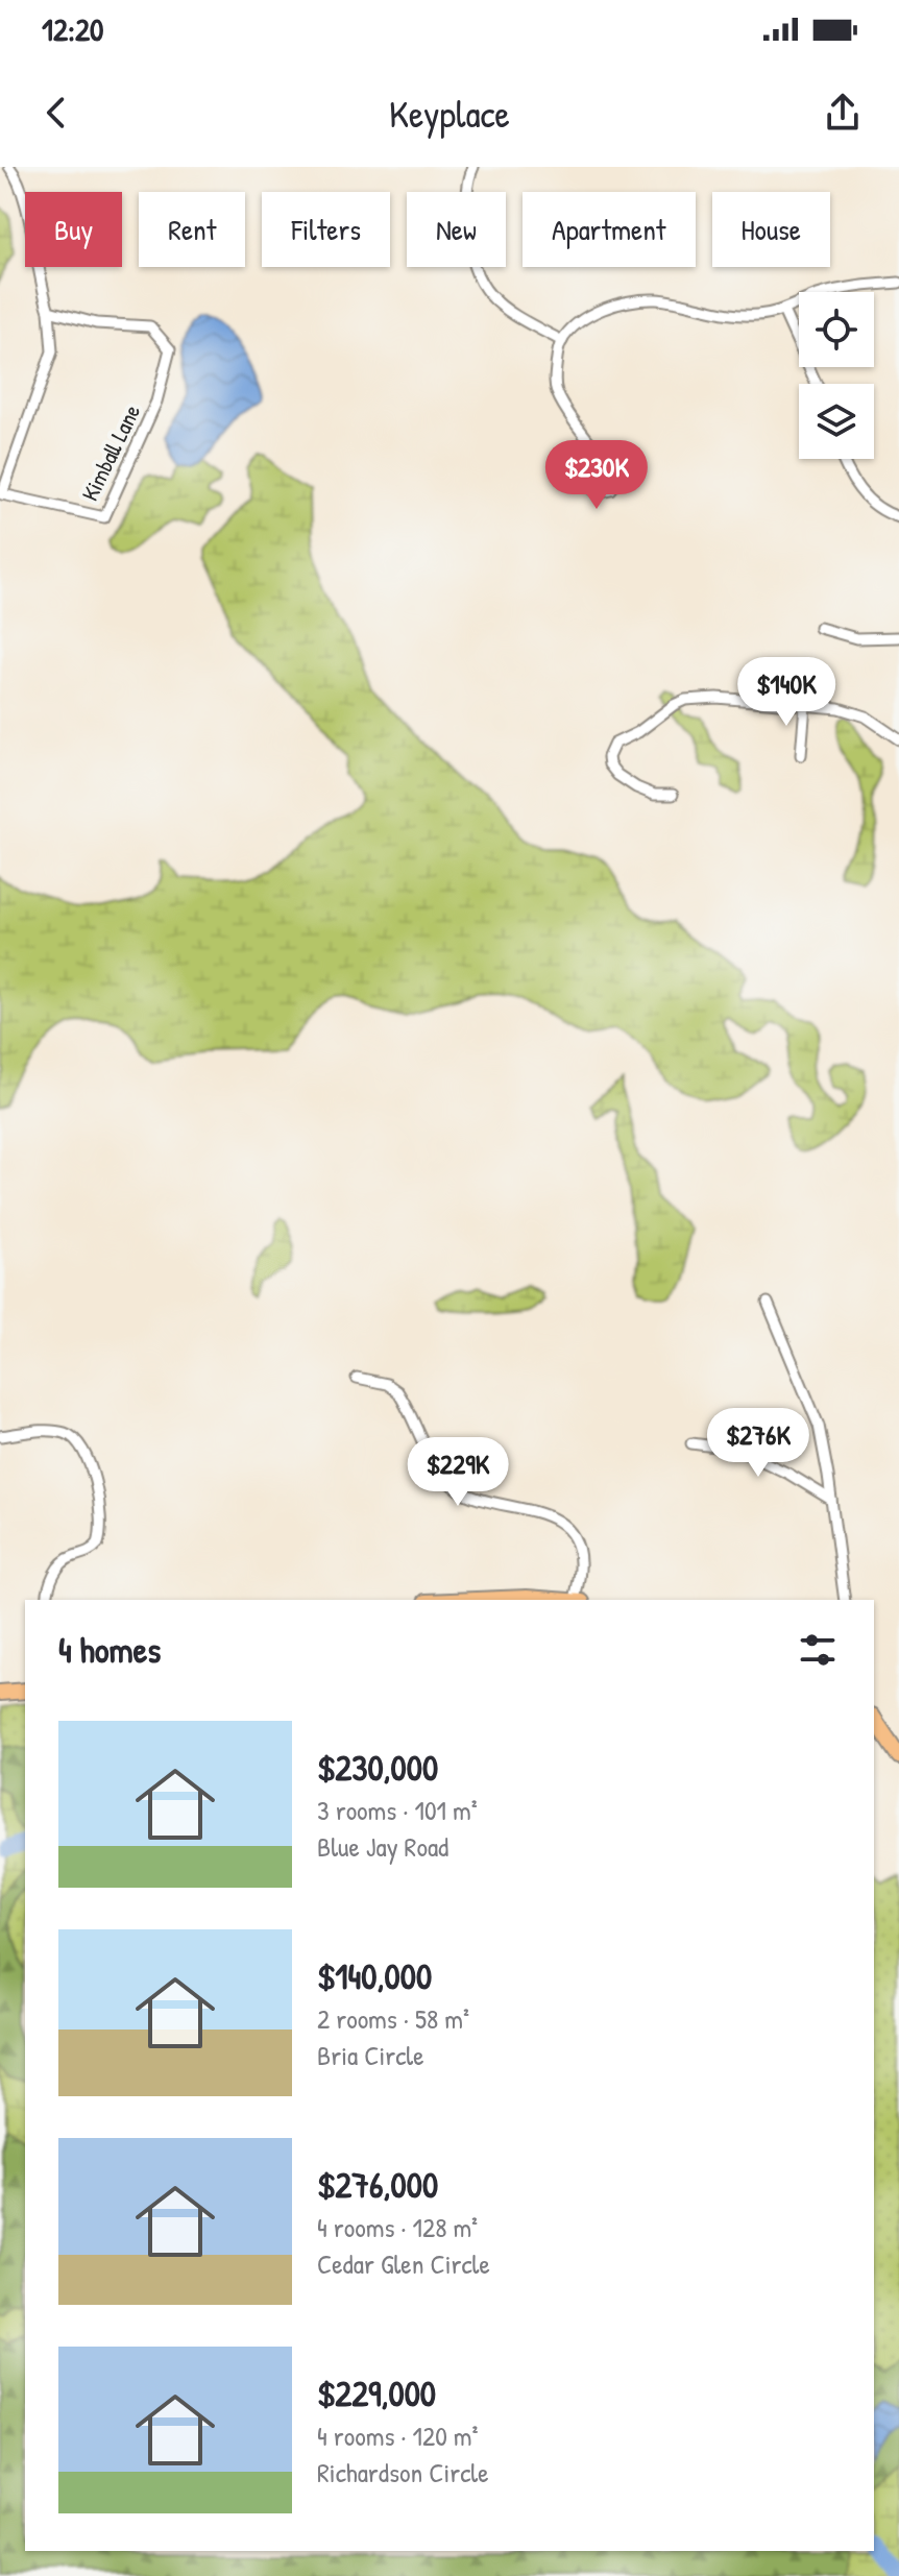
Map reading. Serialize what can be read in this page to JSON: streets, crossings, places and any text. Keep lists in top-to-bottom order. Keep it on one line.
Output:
{"streets":{"street":["Kimball Lane"]},"page":{"status":"12:20","header":"Keyplace","chip":["Buy","Rent","Filters","New","Apartment","House"],"price":["$230K","$140K","$276K","$229K"],"heading":"4 homes","list":[{"name":"$230,000","note":"3 rooms · 101 m² · Blue Jay Road"},{"name":"$140,000","note":"2 rooms · 58 m² · Bria Circle"},{"name":"$276,000","note":"4 rooms · 128 m² · Cedar Glen Circle"},{"name":"$229,000","note":"4 rooms · 120 m² · Richardson Circle"}]}}
